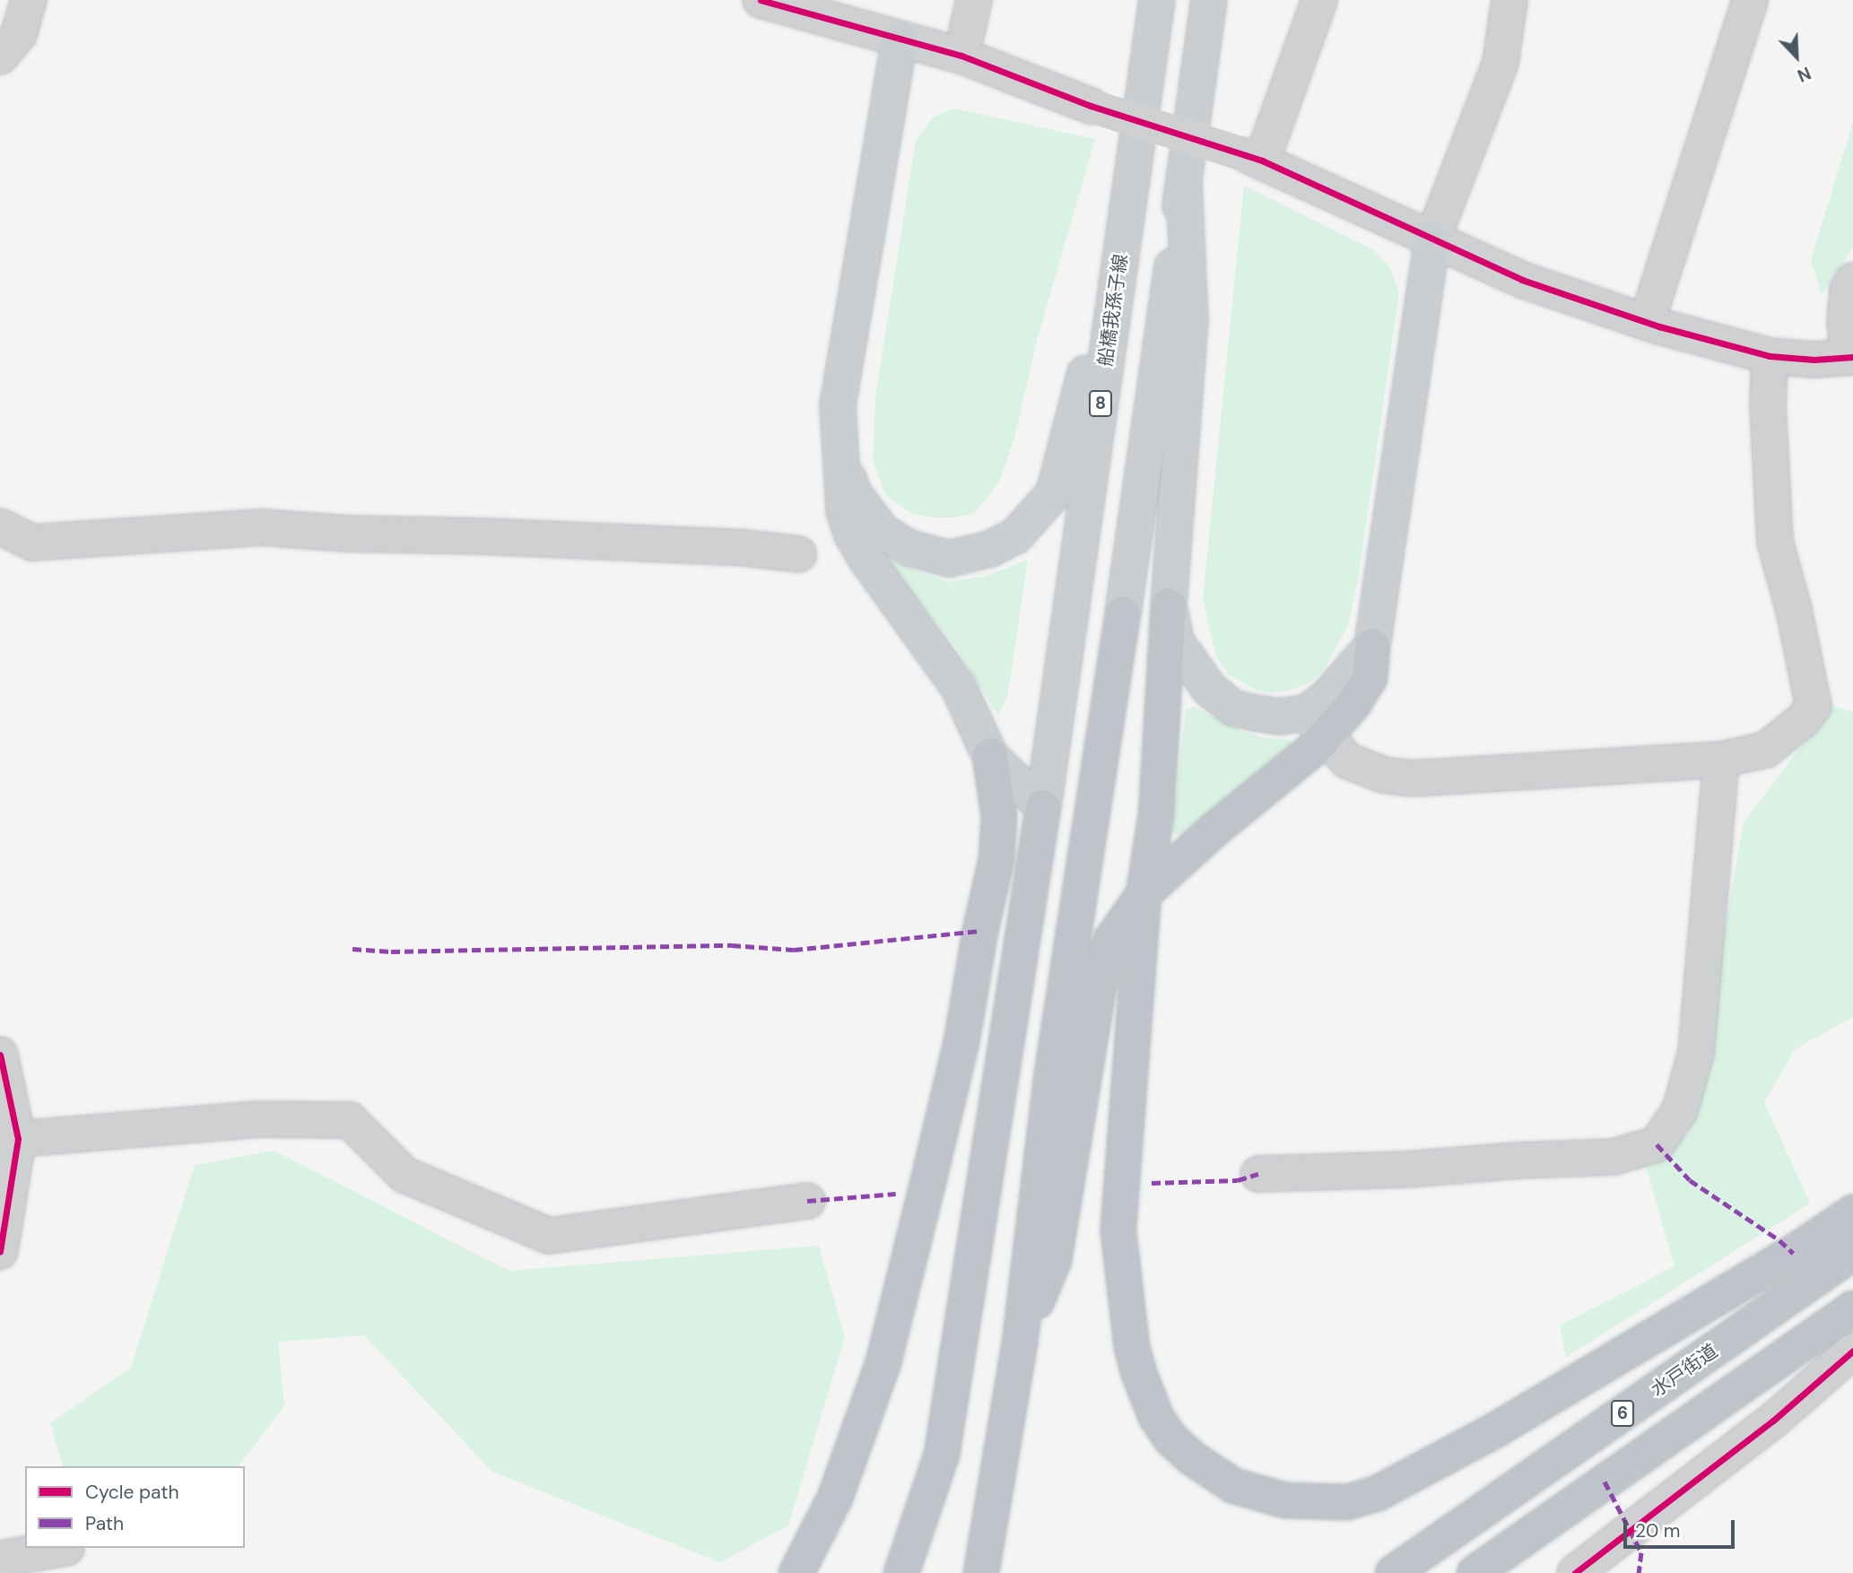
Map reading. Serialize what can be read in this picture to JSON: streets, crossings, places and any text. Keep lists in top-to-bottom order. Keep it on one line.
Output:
{"streets":{"highway":["水戸街道","6"],"main road":["船橋我孫子線","8"]},"legend":["Cycle path","Path"],"scale_bar":"20 m","north":"bottom right"}
